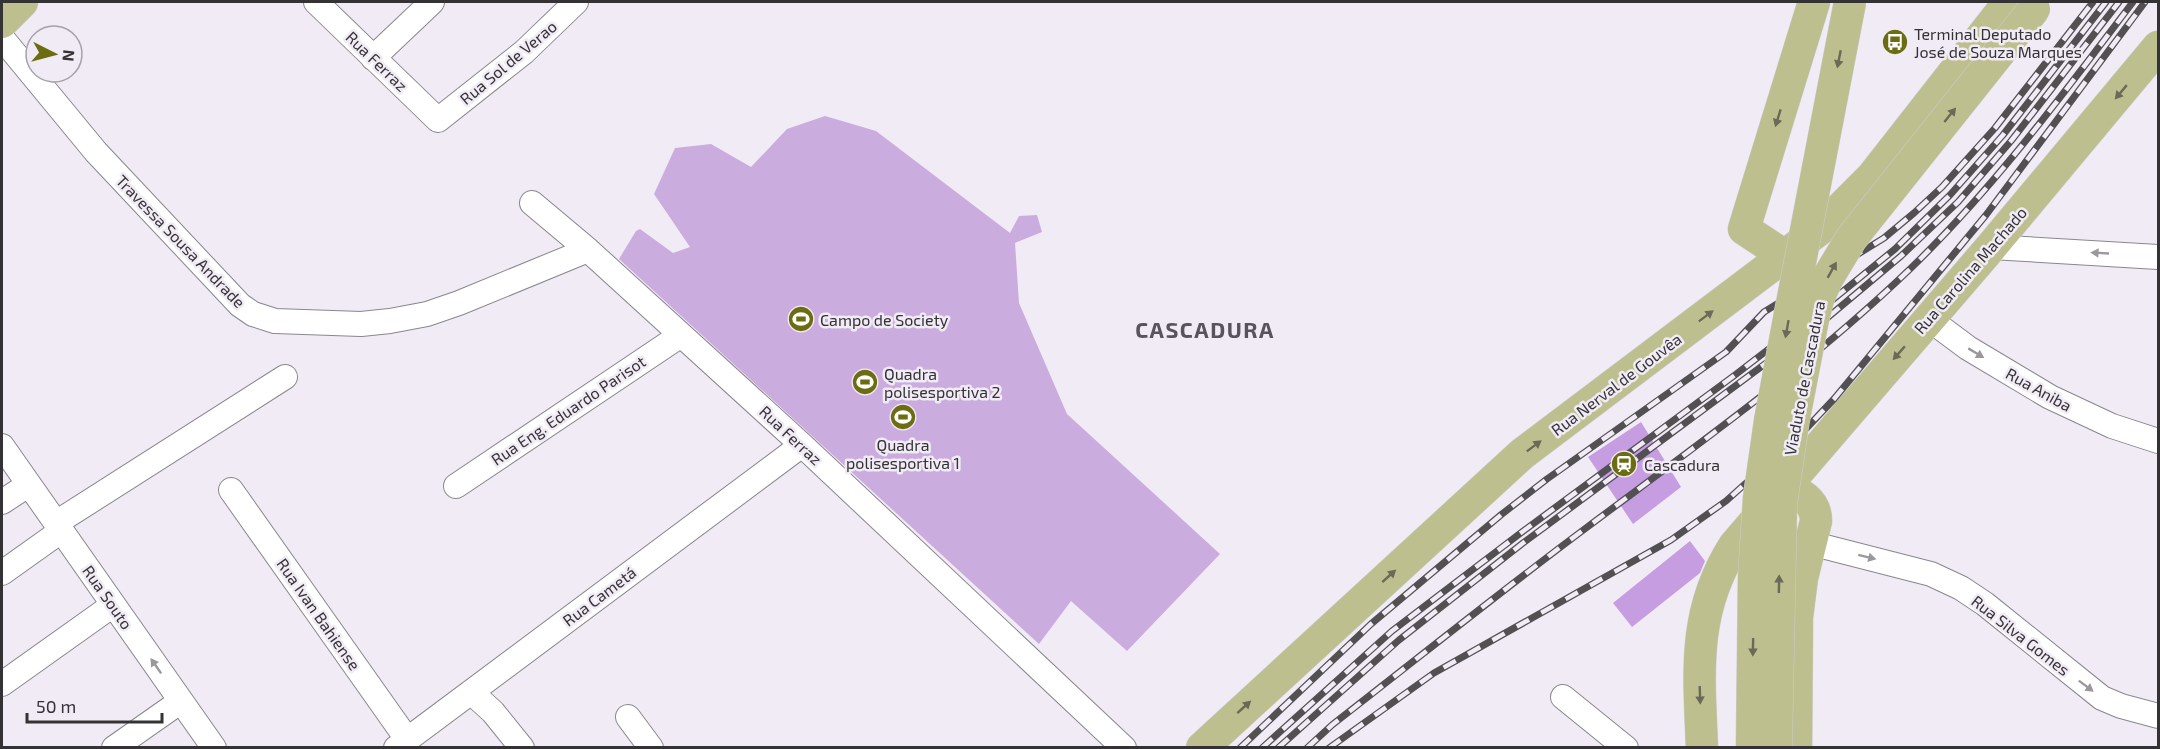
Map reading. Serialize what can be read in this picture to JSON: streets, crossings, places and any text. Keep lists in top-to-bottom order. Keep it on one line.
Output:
{"streets":{"main road":["Rua Carolina Machado","Viaduto de Cascadura","Rua Nerval de Gouvêa"],"street":["Rua Ferraz","Rua Sol de Verao","Travessa Sousa Andrade","Rua Aniba","Rua Eng. Eduardo Parisot","Rua Cametá","Rua Souto","Rua Ivan Bahiense","Rua Silva Gomes"]},"crossings":[["Rua Ferraz","Rua Sol de Verao"],["Rua Ferraz","Travessa Sousa Andrade"],["Rua Ferraz","Rua Eng. Eduardo Parisot"],["Rua Ferraz","Rua Cametá"],["Rua Carolina Machado","Rua Aniba"],["Viaduto de Cascadura","Rua Nerval de Gouvêa"],["Rua Cametá","Rua Ivan Bahiense"]],"one_way":["Rua Carolina Machado","Rua Nerval de Gouvêa","Rua Silva Gomes"],"districts":["CASCADURA"],"places":{"bus stop":["Terminal Deputado José de Souza Marques"],"sports":["Campo de Society","Quadra polisesportiva 2","Quadra polisesportiva 1"],"station":["Cascadura"]},"scale_bar":"50 m","north":"right"}
